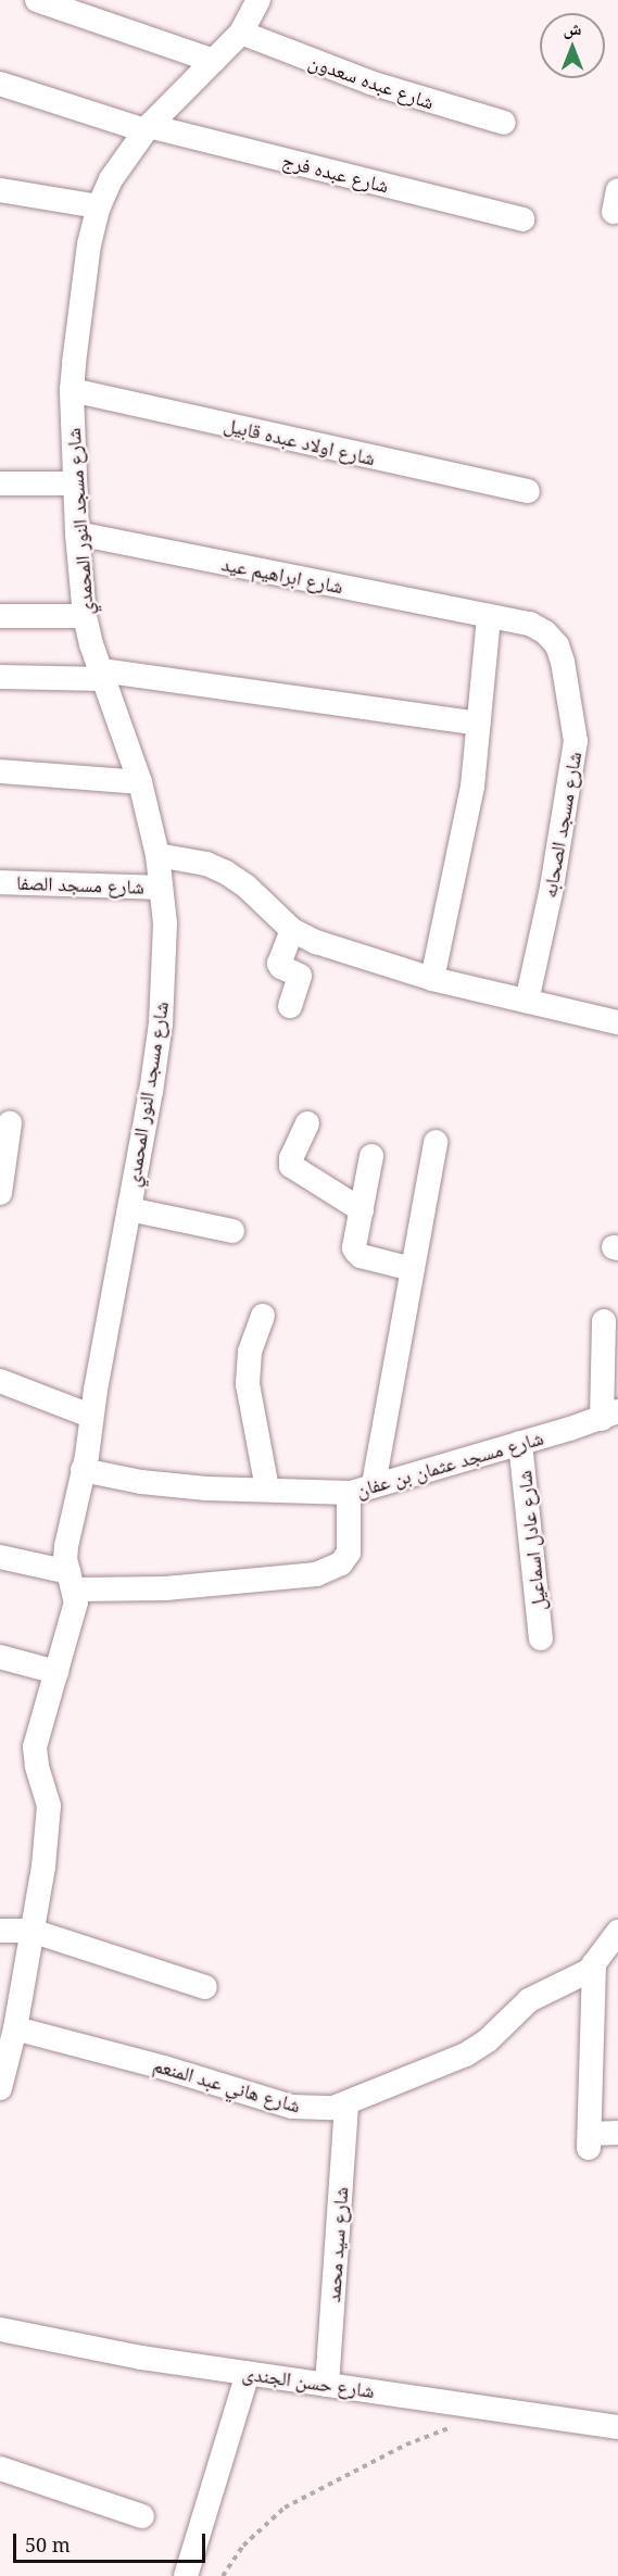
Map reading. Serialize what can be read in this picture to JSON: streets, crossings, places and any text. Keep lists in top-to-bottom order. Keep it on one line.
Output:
{"streets":{"street":["شارع عبده سعدون","شارع عبده فرج","شارع اولاد عبده قابيل","شارع مسجد النور المحمدي","شارع ابراهيم عيد","شارع مسجد الصحابه","شارع مسجد الصفا","شارع مسجد عثمان بن عفان","شارع عادل اسماعيل","شارع هاني عبد المنعم","شارع سيد محمد","شارع حسن الجندى"]},"crossings":[["شارع عبده سعدون","شارع مسجد النور المحمدي"],["شارع عبده فرج","شارع مسجد النور المحمدي"],["شارع اولاد عبده قابيل","شارع مسجد النور المحمدي"],["شارع مسجد النور المحمدي","شارع ابراهيم عيد"],["شارع مسجد النور المحمدي","شارع مسجد الصفا"],["شارع مسجد النور المحمدي","شارع مسجد عثمان بن عفان"],["شارع مسجد النور المحمدي","شارع هاني عبد المنعم"],["شارع ابراهيم عيد","شارع مسجد الصحابه"],["شارع مسجد عثمان بن عفان","شارع عادل اسماعيل"],["شارع هاني عبد المنعم","شارع سيد محمد"],["شارع سيد محمد","شارع حسن الجندى"]],"scale_bar":"50 m","north":"top"}
